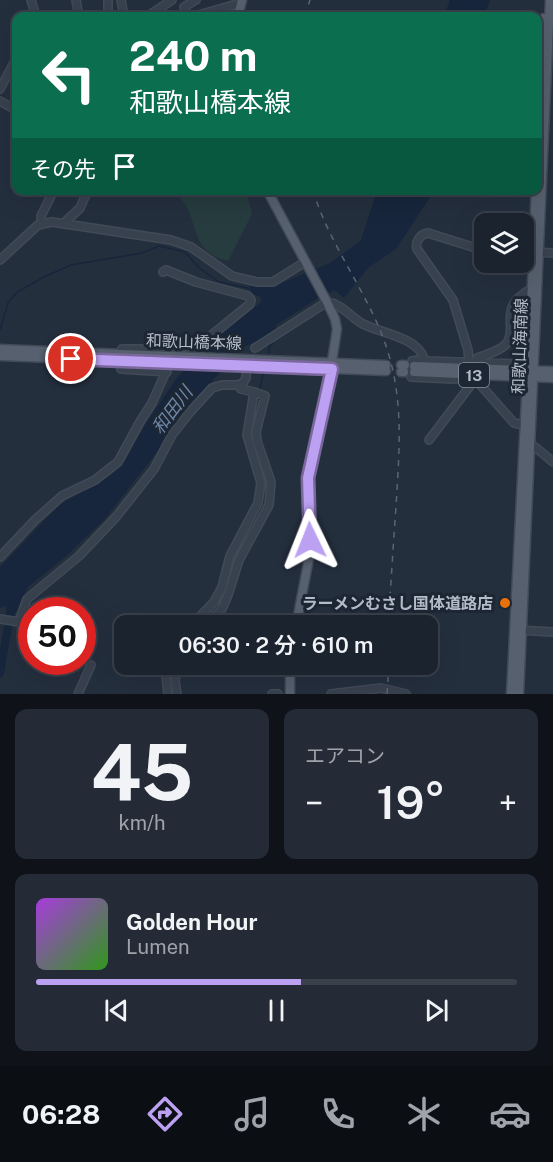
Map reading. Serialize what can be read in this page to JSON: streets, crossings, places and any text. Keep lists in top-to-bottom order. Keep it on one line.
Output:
{"streets":{"main road":["和歌山橋本線","和歌山海南線","13"]},"crossings":[["和歌山海南線","13"]],"water":["和田川"],"places":["ラーメンむさし国体道路店"],"page":{"turn":["240 m","和歌山橋本線"],"then":"その先","limit":"50","trip":"06:30 · 2 分 · 610 m","tile":[["45","km/h"],"エアコン"],"heat":["−","19°","+"],"song":["Golden Hour","Lumen"],"tabs":"06:28"}}
